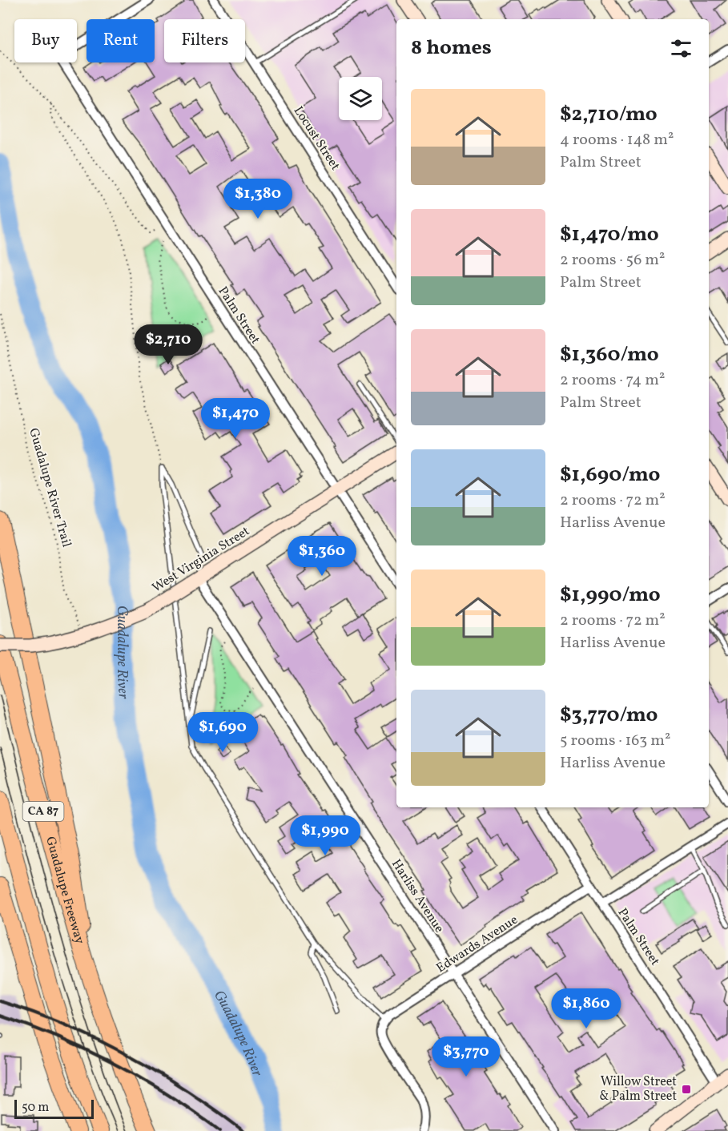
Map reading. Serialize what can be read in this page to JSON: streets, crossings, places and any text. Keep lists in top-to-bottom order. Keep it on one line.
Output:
{"streets":{"highway":["CA 87","Guadalupe Freeway"],"street":["Locust Street","Palm Street","West Virginia Street","Harliss Avenue","Edwards Avenue"],"path":["Guadalupe River Trail"]},"crossings":[["Palm Street","West Virginia Street"],["Palm Street","Edwards Avenue"],["Guadalupe River Trail","West Virginia Street"],["West Virginia Street","Guadalupe Freeway"],["West Virginia Street","Harliss Avenue"],["Harliss Avenue","Edwards Avenue"]],"water":["Guadalupe River"],"places":{"transit":["Willow Street & Palm Street"]},"scale_bar":"50 m","page":{"chip":["Buy","Rent","Filters"],"heading":"8 homes","list":[{"name":"$2,710/mo","note":"4 rooms · 148 m² · Palm Street"},{"name":"$1,470/mo","note":"2 rooms · 56 m² · Palm Street"},{"name":"$1,360/mo","note":"2 rooms · 74 m² · Palm Street"},{"name":"$1,690/mo","note":"2 rooms · 72 m² · Harliss Avenue"},{"name":"$1,990/mo","note":"2 rooms · 72 m² · Harliss Avenue"},{"name":"$3,770/mo","note":"5 rooms · 163 m² · Harliss Avenue"}],"price":["$1,380","$2,710","$1,470","$1,360","$1,690","$1,990","$1,860","$3,770"],"scale":"50 m"}}
